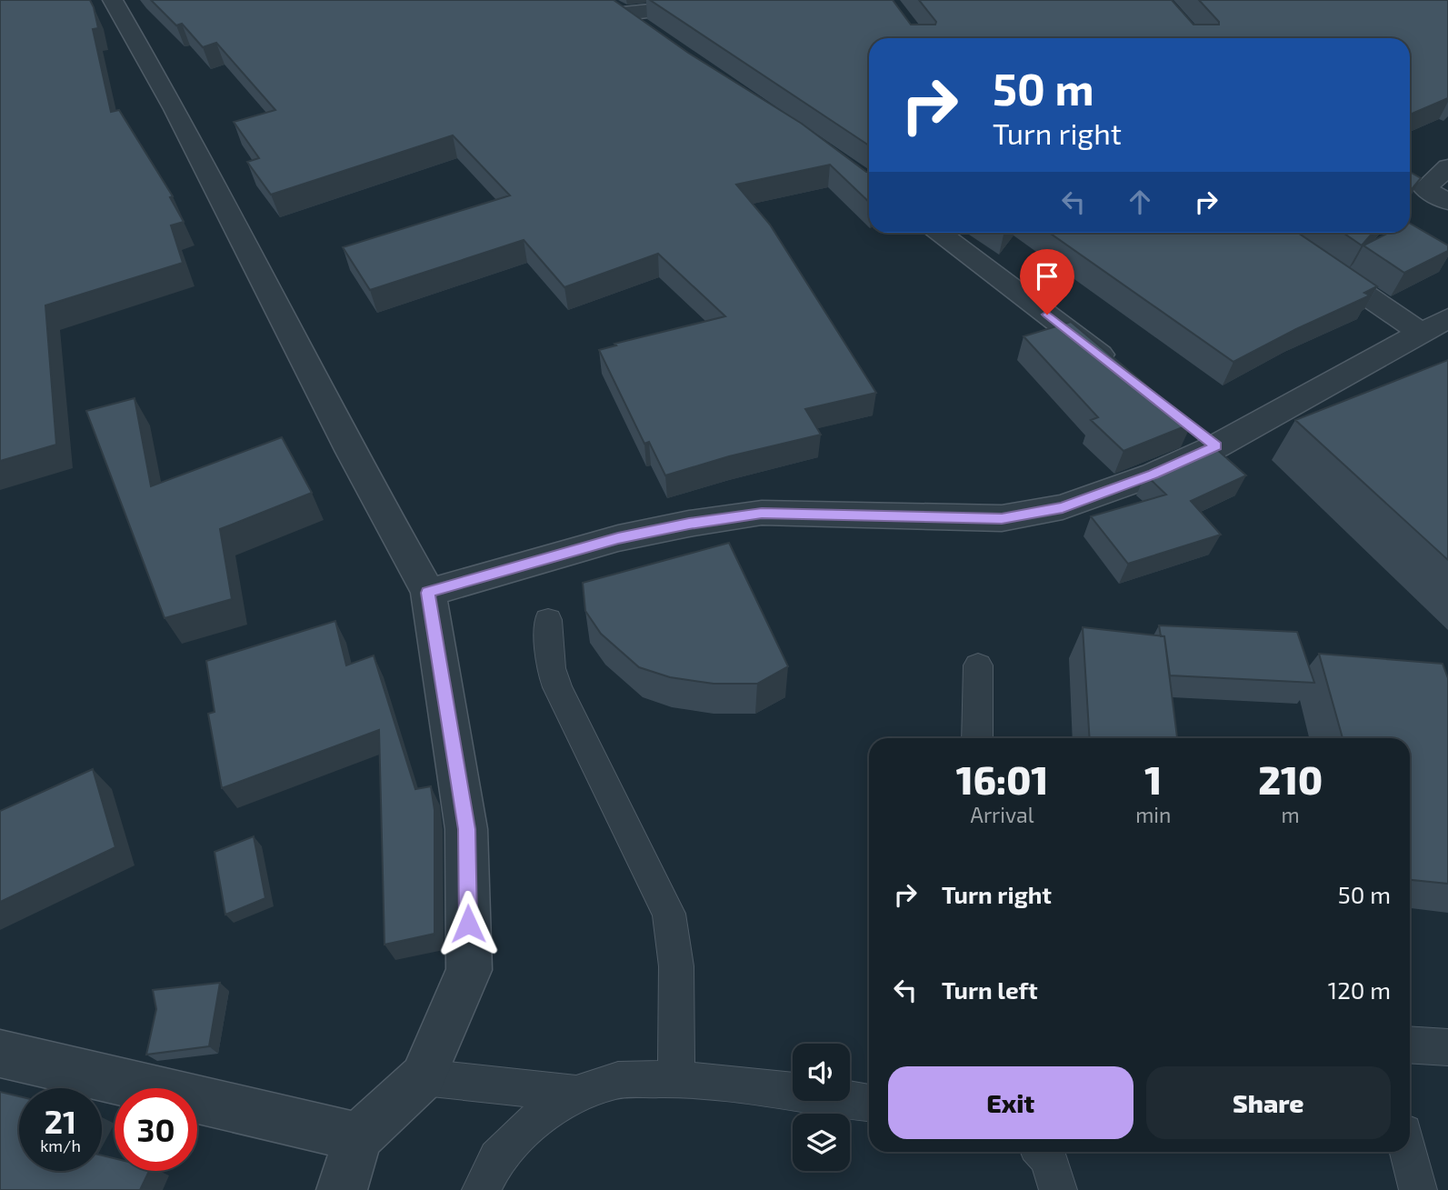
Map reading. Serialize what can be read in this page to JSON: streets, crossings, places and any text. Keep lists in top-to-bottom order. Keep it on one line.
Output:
{"page":{"turn":["50 m","Turn right"],"eta":["16:01","Arrival","1","min","210","m"],"list":[{"name":"Turn right","value":"50 m"},{"name":"Turn left","value":"120 m"}],"buttons":["Exit","Share"],"speed":"21 km/h","limit":"30"}}
